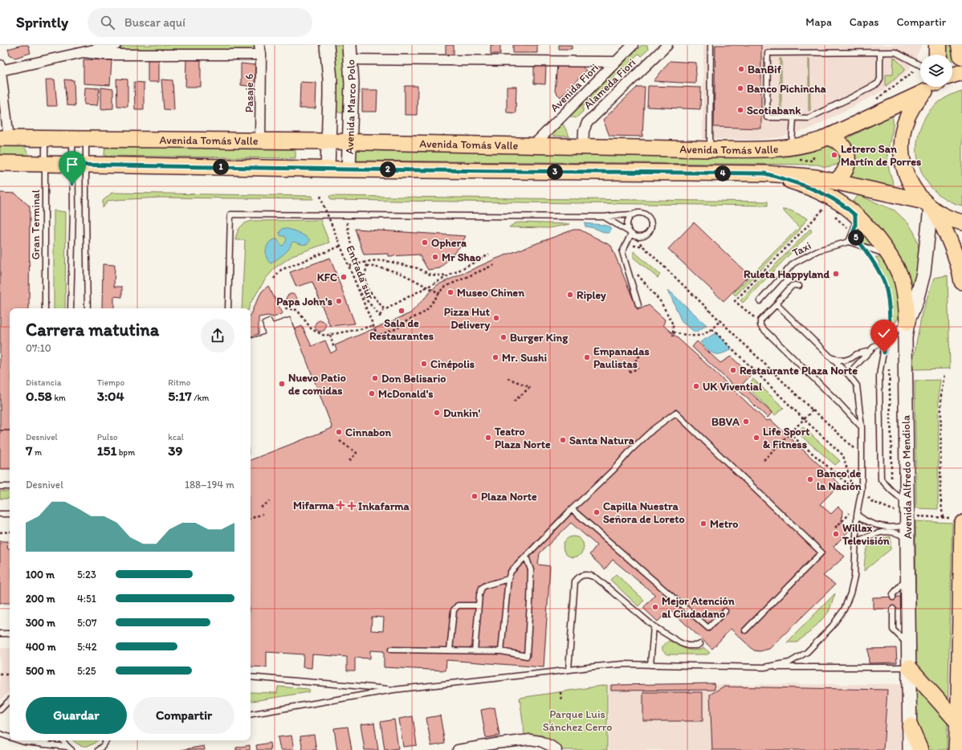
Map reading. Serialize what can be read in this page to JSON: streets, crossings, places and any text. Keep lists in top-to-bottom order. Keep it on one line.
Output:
{"streets":{"main road":["Avenida Marco Polo","Avenida Tomás Valle","Avenida Alfredo Mendiola"],"street":["Alameda Fiori","Avenida Fiori","Pasaje 6"],"lane":["Gran Terminal","Taxi"],"path":["Entrada sur"]},"crossings":[["Alameda Fiori","Avenida Tomás Valle"],["Avenida Fiori","Avenida Tomás Valle"],["Pasaje 6","Avenida Tomás Valle"],["Avenida Marco Polo","Avenida Tomás Valle"],["Avenida Tomás Valle","Gran Terminal"]],"parks":["Parque Luis Sánchez Cerro"],"places":{"other":["BanBif","Banco Pichincha","Scotiabank","Letrero San Martín de Porres","Ophera","Mr Shao","Ruleta Happyland","KFC","Museo Chinen","Ripley","Papa John's","Sala de Restaurantes","Pizza Hut Delivery","Burger King","Mr. Sushi","Empanadas Paulistas","Cinépolis","Restaurante Plaza Norte","Don Belisario","Nuevo Patio de comidas","UK Vivential","McDonald's","Dunkin'","BBVA","Cinnabon","Teatro Plaza Norte","Life Sport & Fitness","Santa Natura","Banco de la Nación","Plaza Norte","Capilla Nuestra Señora de Loreto","Metro","Willax Televisión","Mejor Atención al Ciudadano"],"health":["Mifarma","Inkafarma"]},"page":{"header":"Sprintly","search":"Buscar aquí","nav":["Mapa","Capas","Compartir"],"pins":["1","2","3","4","5"],"heading":["Carrera matutina","07:10"],"stats":[["Distancia","0.58 km"],["Tiempo","3:04"],["Ritmo","5:17 /km"],["Desnivel","7 m"],["Pulso","151 bpm"],["kcal","39"]],"chart":["Desnivel","188–194 m"],"list":[{"name":"100 m","note":"5:23"},{"name":"200 m","note":"4:51"},{"name":"300 m","note":"5:07"},{"name":"400 m","note":"5:42"},{"name":"500 m","note":"5:25"}],"buttons":["Guardar","Compartir"]}}
